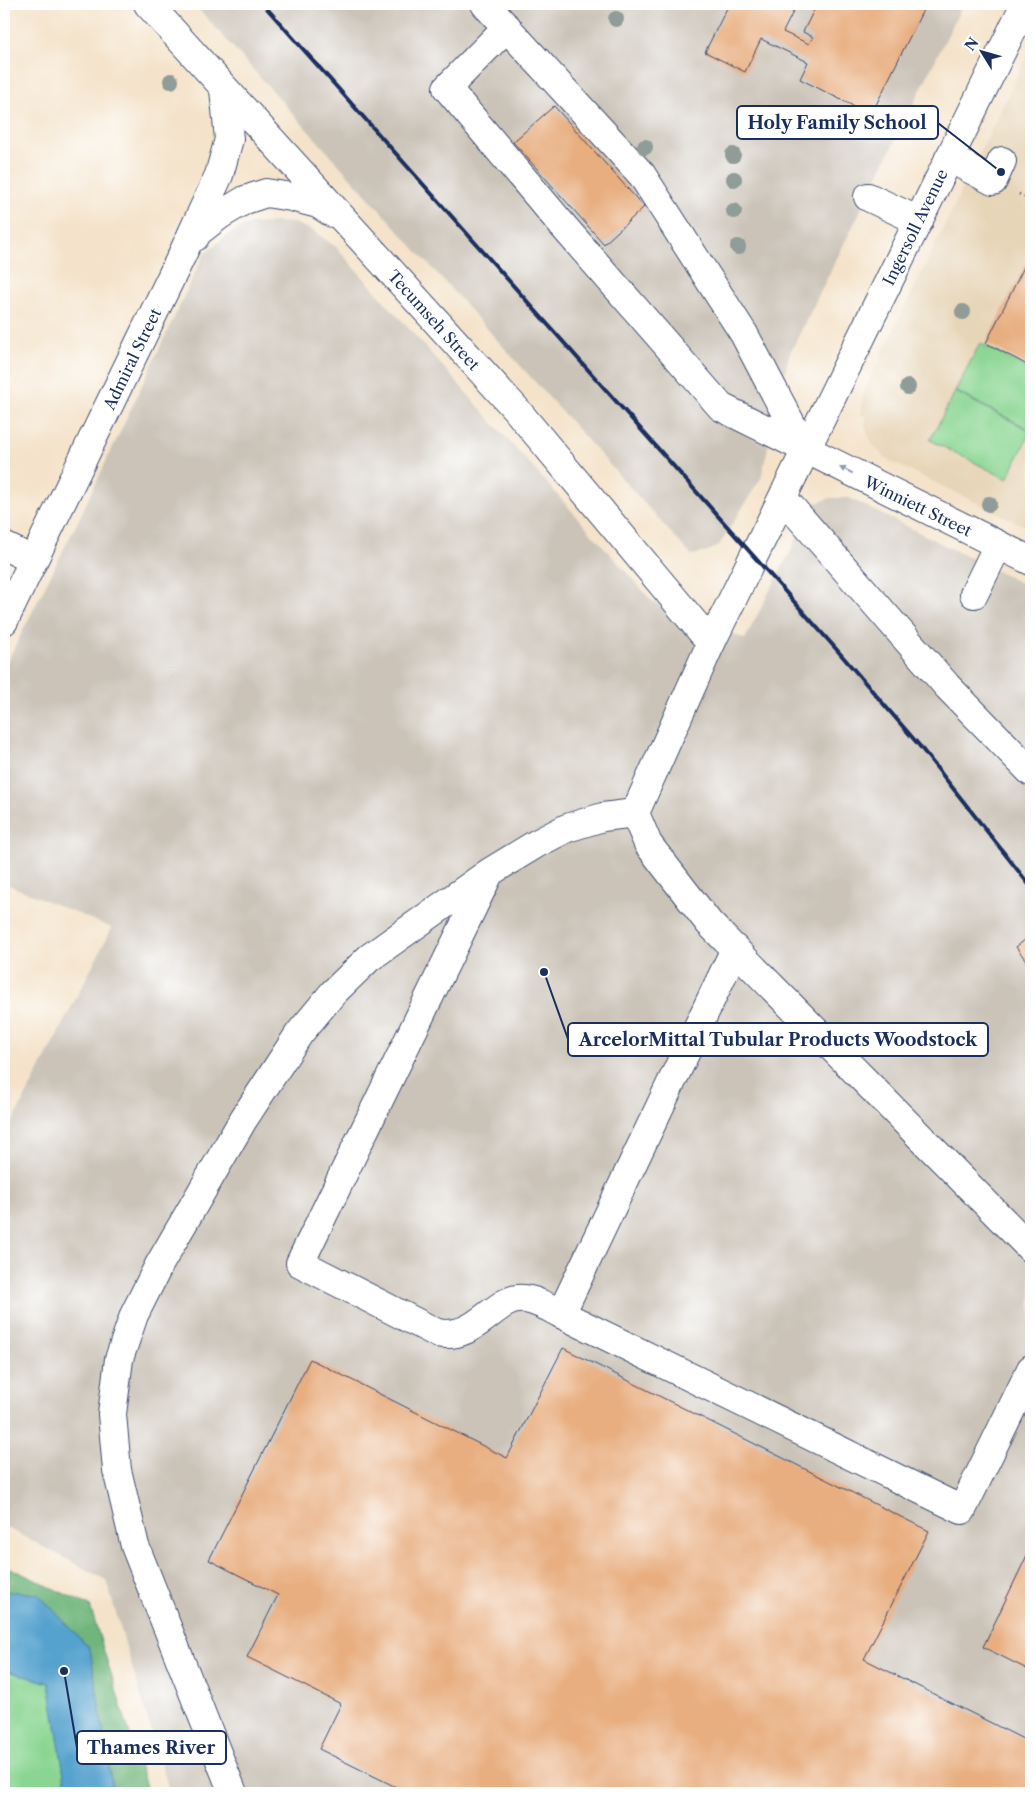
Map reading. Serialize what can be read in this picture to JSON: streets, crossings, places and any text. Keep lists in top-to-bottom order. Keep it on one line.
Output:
{"streets":{"street":["Ingersoll Avenue","Tecumseh Street","Admiral Street","Winniett Street"]},"crossings":[["Ingersoll Avenue","Tecumseh Street"],["Ingersoll Avenue","Winniett Street"],["Tecumseh Street","Admiral Street"]],"places":["Holy Family School","ArcelorMittal Tubular Products Woodstock","Thames River"],"north":"top left"}
